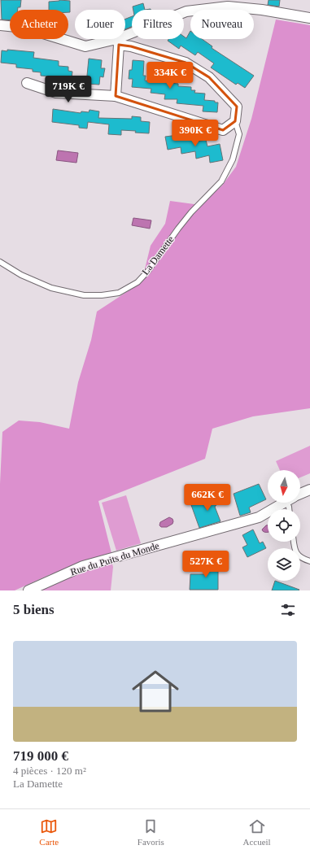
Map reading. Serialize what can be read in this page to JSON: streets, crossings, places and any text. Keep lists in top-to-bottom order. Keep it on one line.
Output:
{"streets":{"street":["La Damette","Rue du Puits du Monde"]},"north":"bottom","page":{"chip":["Acheter","Louer","Filtres","Nouveau"],"price":["334K €","719K €","390K €","662K €","527K €"],"heading":"5 biens","list":[{"name":"719 000 €","note":"4 pièces · 120 m² · La Damette"}],"tabs":["Carte","Favoris","Accueil"]}}
